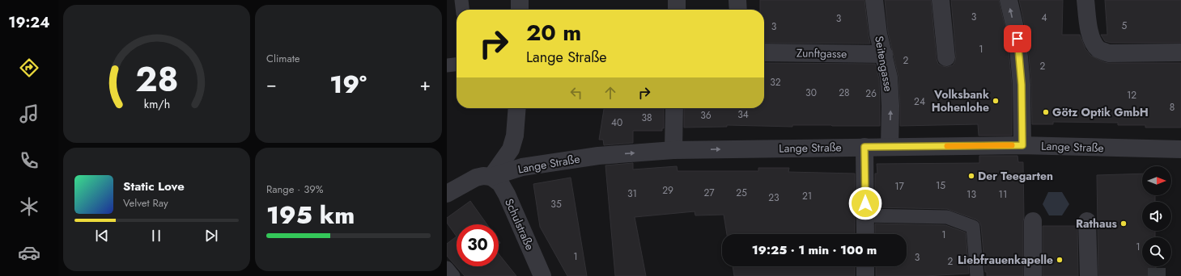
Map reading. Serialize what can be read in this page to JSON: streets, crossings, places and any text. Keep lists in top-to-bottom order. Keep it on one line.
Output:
{"streets":{"street":["Zunftgasse","Seitengasse","Lange Straße","Schulstraße"]},"crossings":[["Zunftgasse","Seitengasse"],["Seitengasse","Lange Straße"],["Lange Straße","Schulstraße"]],"one_way":["Lange Straße"],"places":["Volksbank Hohenlohe","Götz Optik GmbH","Der Teegarten","Rathaus","Liebfrauenkapelle"],"house_numbers":["3","4","3","5","3","1","2","2","32","30","28","26","12","24","8","34","36","38","40","15","17","29","27","25","31","13","11","21","23","35","1","1","1","3","2"],"north":"right","page":{"tabs":"19:24","tile":["Climate",["Range · 39%","195 km"]],"turn":["20 m","Lange Straße"],"heat":["−","19°","+"],"song":["Static Love","Velvet Ray"],"limit":"30","trip":"19:25 · 1 min · 100 m","gauge":["28","km/h"]}}
